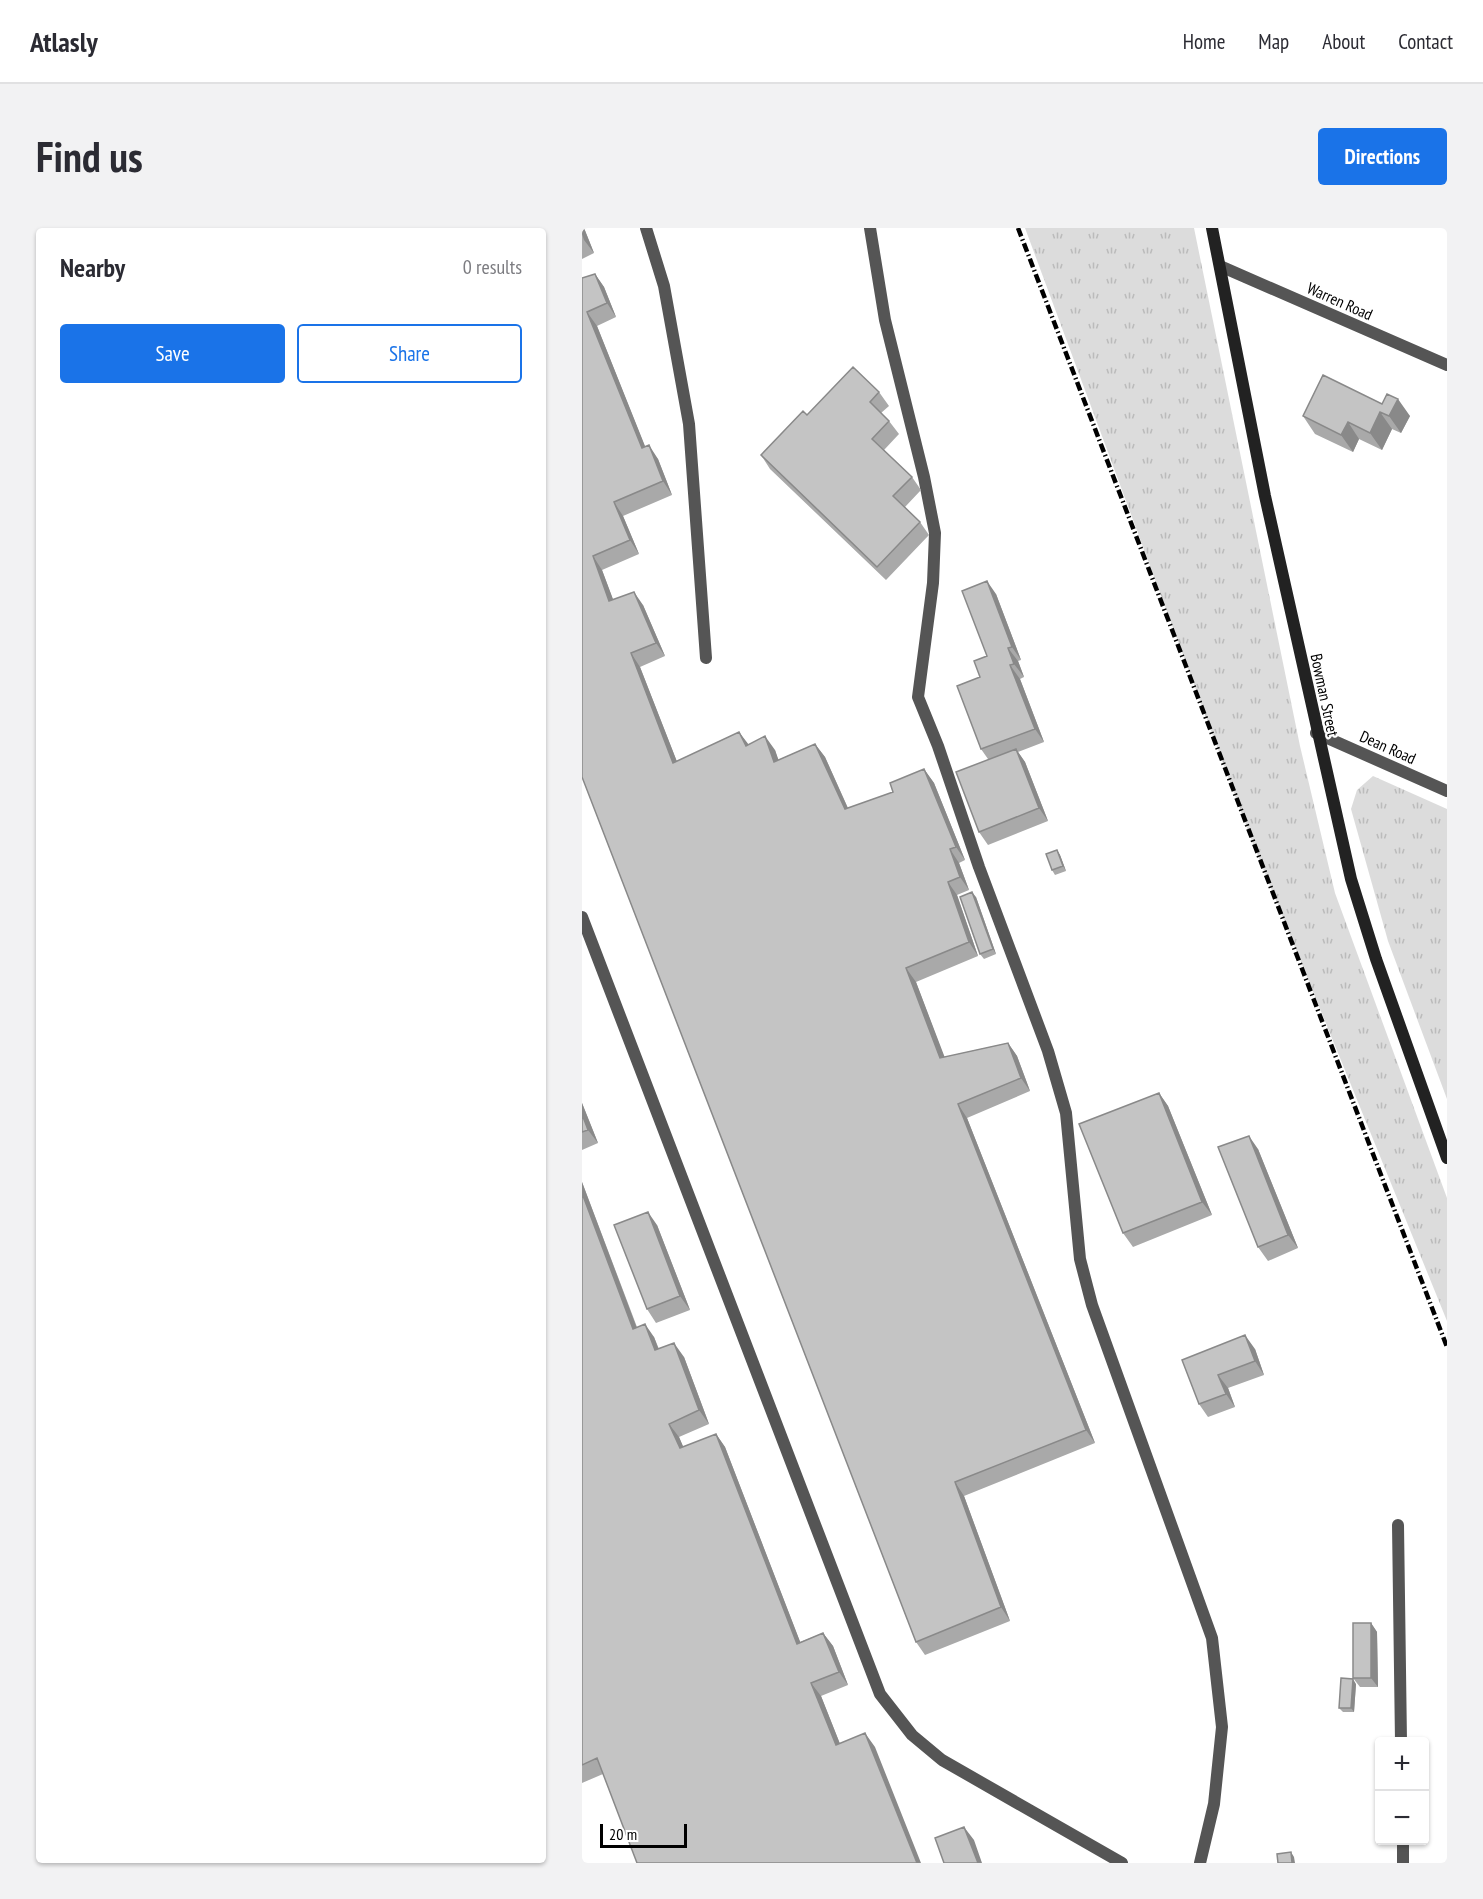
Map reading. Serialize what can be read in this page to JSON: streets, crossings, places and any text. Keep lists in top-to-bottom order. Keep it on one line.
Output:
{"streets":{"street":["Warren Road","Bowman Street","Dean Road"]},"crossings":[["Warren Road","Bowman Street"],["Bowman Street","Dean Road"]],"scale_bar":"20 m","page":{"header":"Atlasly","nav":["Home","Map","About","Contact"],"buttons":["Directions",["Save","Share"]],"title":"Find us","heading":["Nearby","0 results"],"map_buttons":["+","−"],"scale":"20 m"}}
